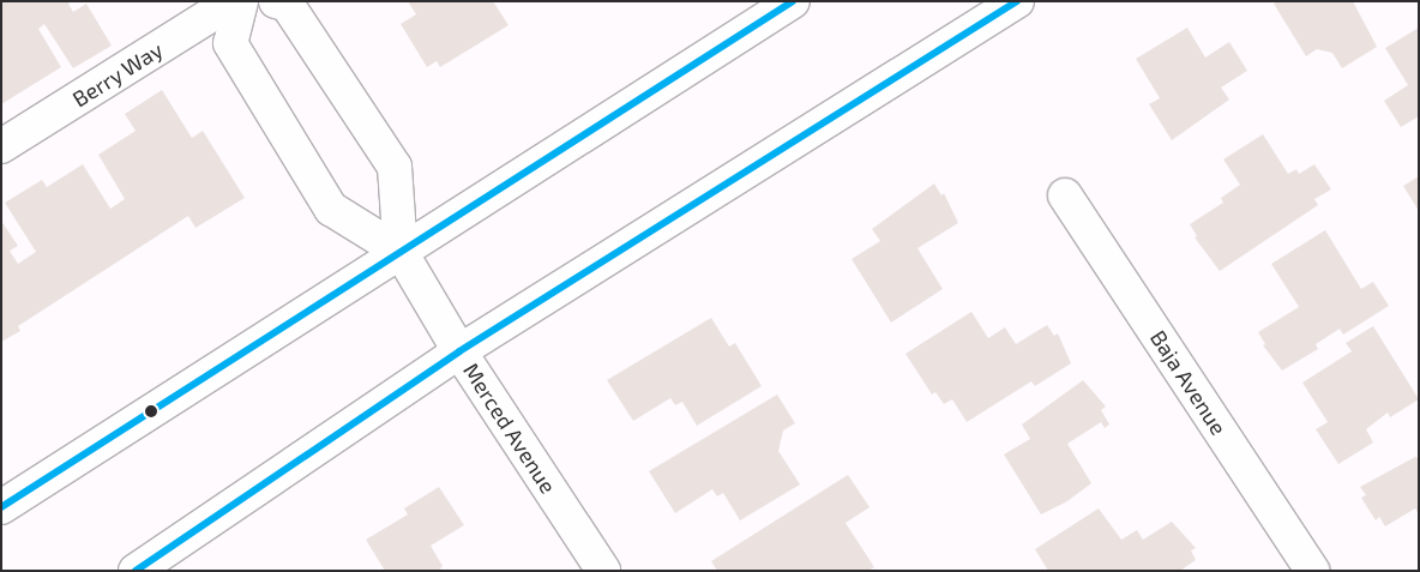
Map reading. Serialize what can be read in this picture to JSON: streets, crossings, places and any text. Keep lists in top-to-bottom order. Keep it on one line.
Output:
{"streets":{"main road":["Berry Way","Baja Avenue","Merced Avenue"]}}
